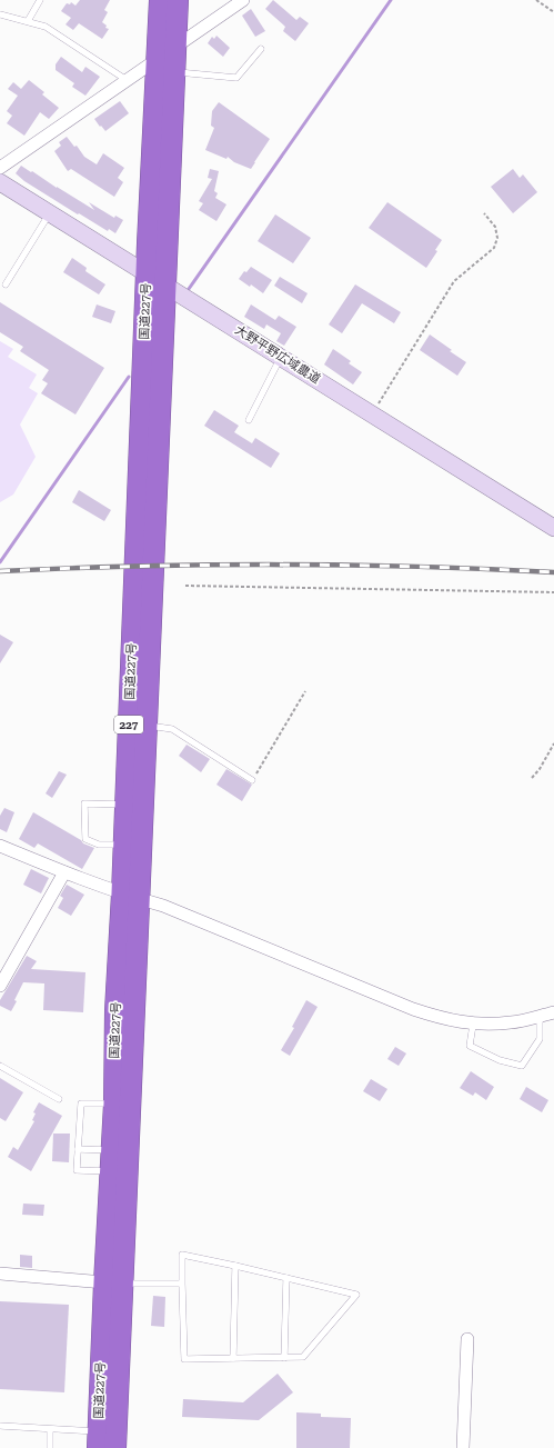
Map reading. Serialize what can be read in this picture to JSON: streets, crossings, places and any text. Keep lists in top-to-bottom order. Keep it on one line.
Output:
{"streets":{"highway":["国道227号","227"],"street":["大野平野広域農道"]},"crossings":[["国道227号","大野平野広域農道"]]}
